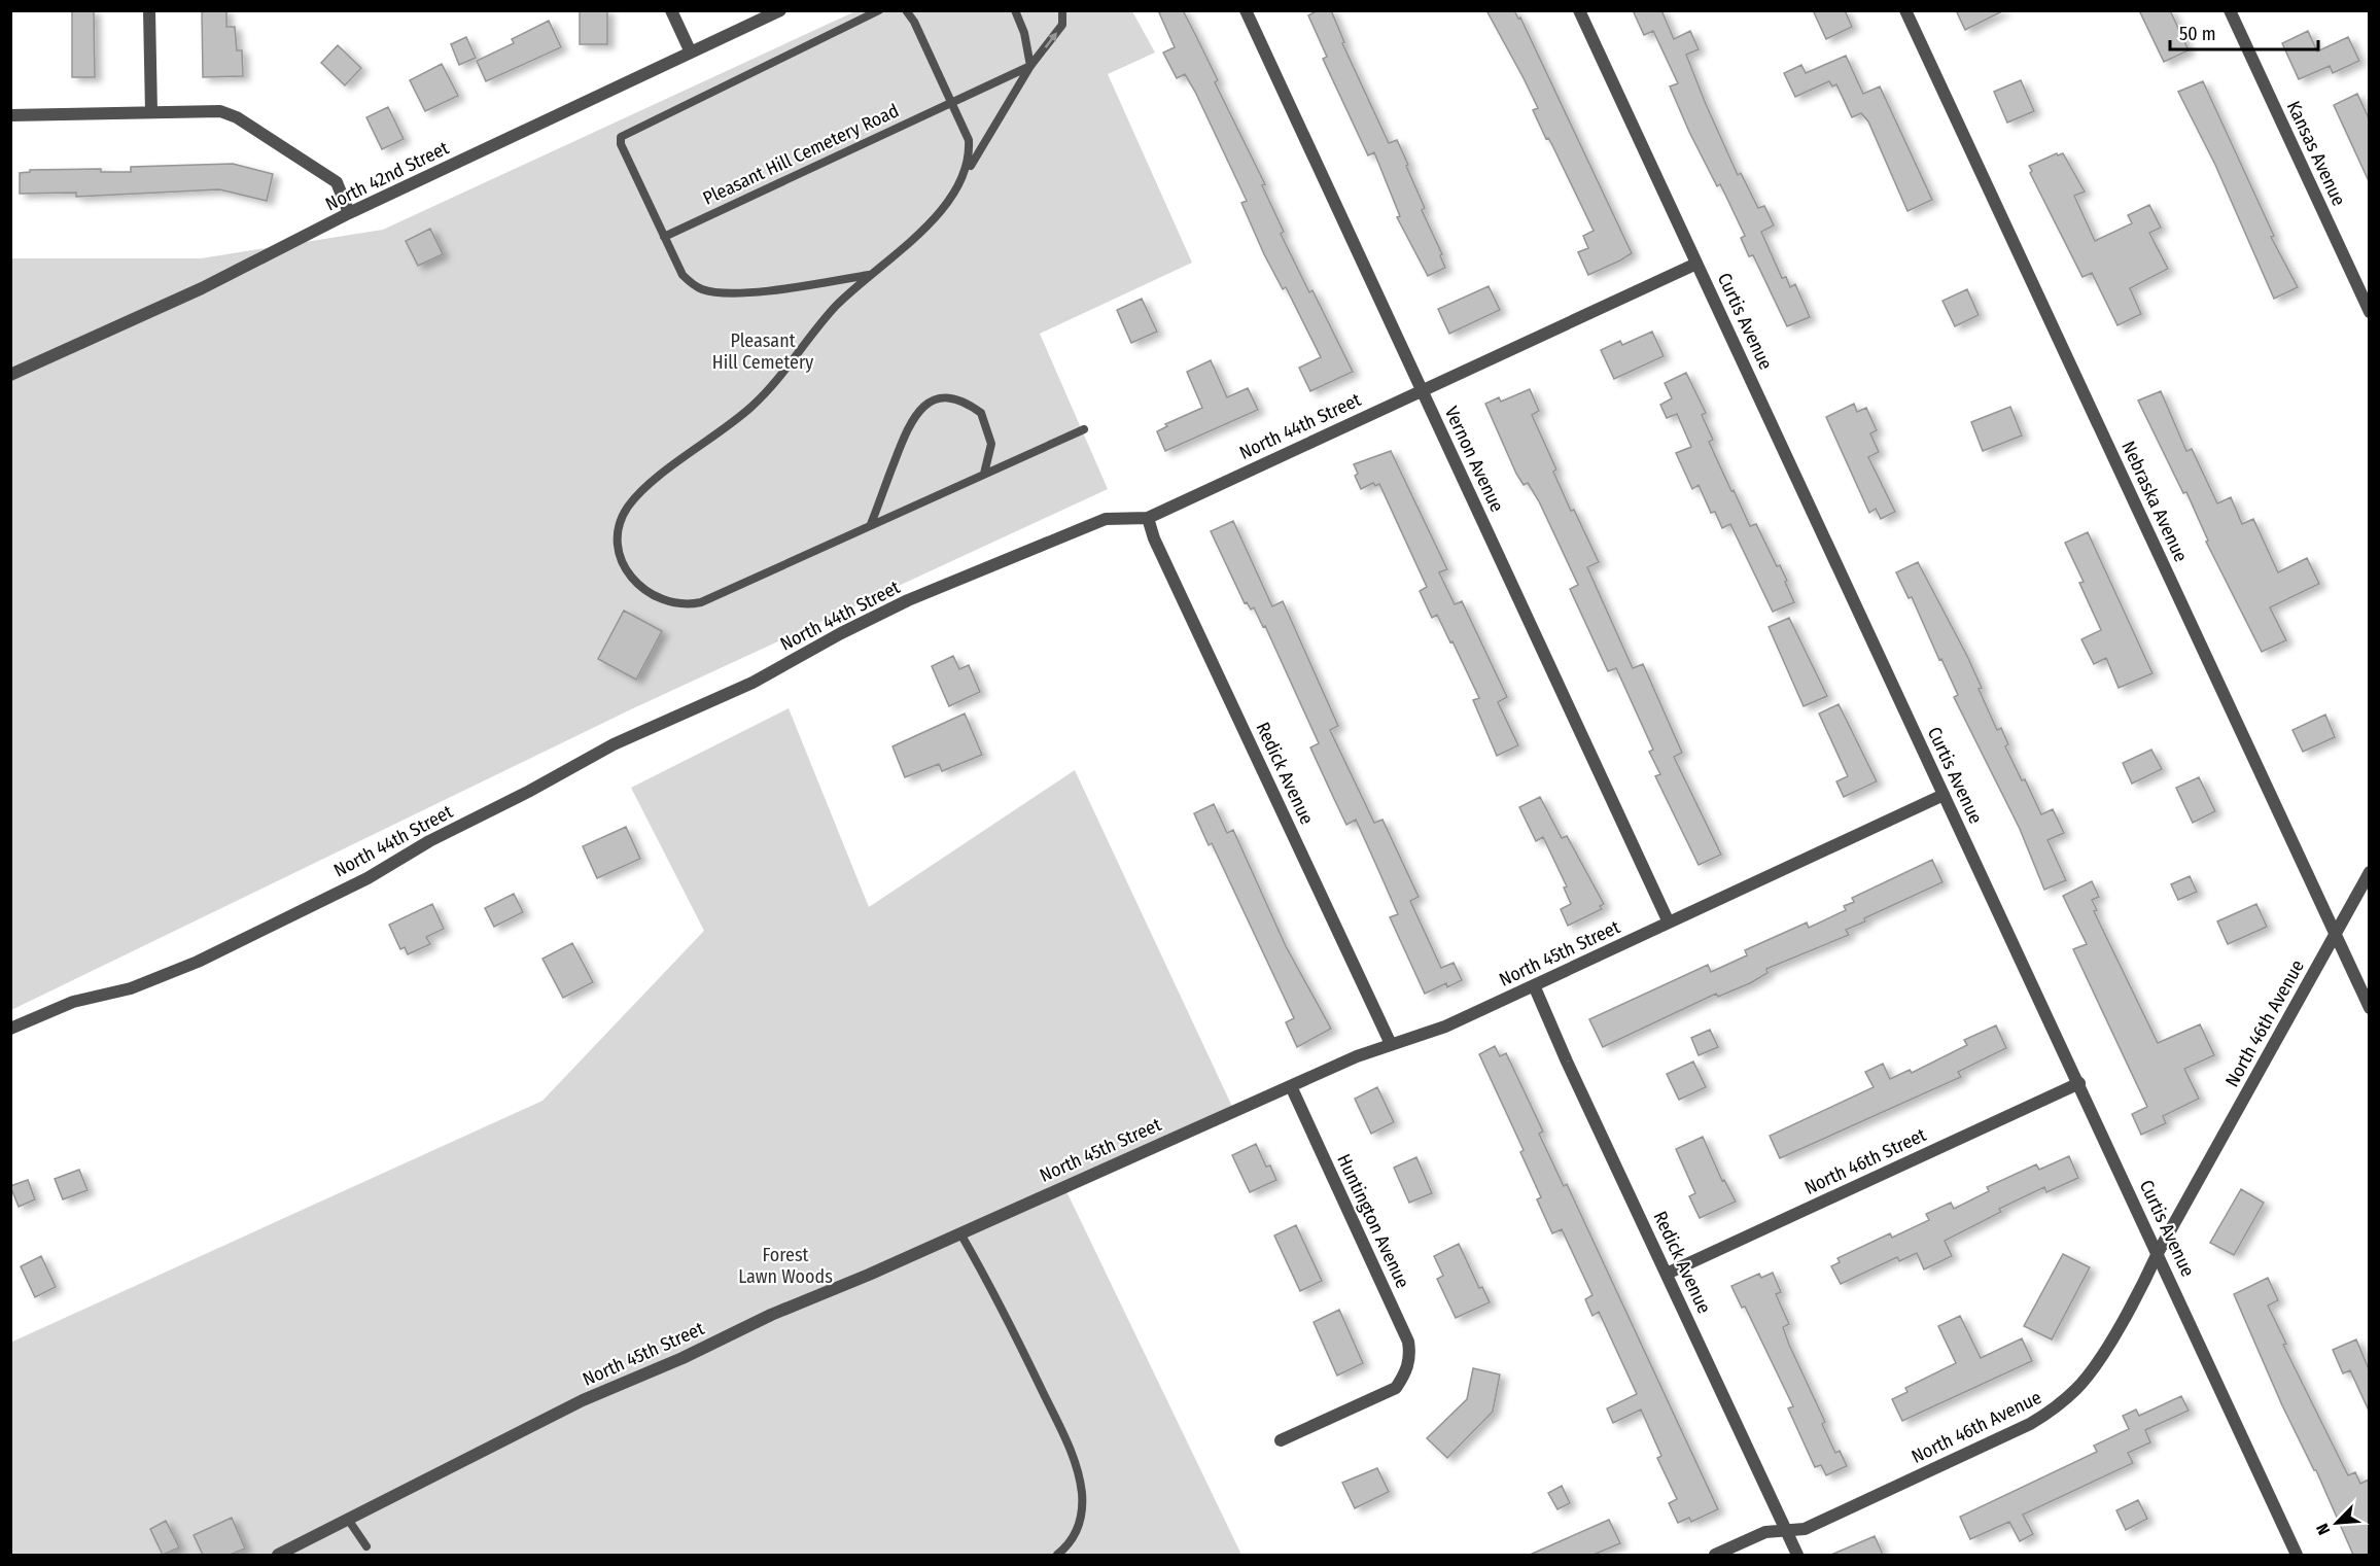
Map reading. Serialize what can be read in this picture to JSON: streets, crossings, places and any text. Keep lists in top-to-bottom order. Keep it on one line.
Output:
{"streets":{"street":["Kansas Avenue","North 42nd Street","Curtis Avenue","North 44th Street","Vernon Avenue","Nebraska Avenue","Redick Avenue","North 45th Street","North 46th Avenue","North 46th Street","Huntington Avenue"],"lane":["Pleasant Hill Cemetery Road"]},"crossings":[["Curtis Avenue","North 44th Street"],["Curtis Avenue","North 45th Street"],["Curtis Avenue","North 46th Avenue"],["Curtis Avenue","North 46th Street"],["North 44th Street","Vernon Avenue"],["North 44th Street","Redick Avenue"],["Vernon Avenue","North 45th Street"],["Nebraska Avenue","North 46th Avenue"],["Redick Avenue","North 45th Street"],["Redick Avenue","North 46th Avenue"],["Redick Avenue","North 46th Street"],["North 45th Street","Huntington Avenue"]],"parks":["Pleasant Hill Cemetery","Forest Lawn Woods"],"scale_bar":"50 m","north":"bottom left"}
